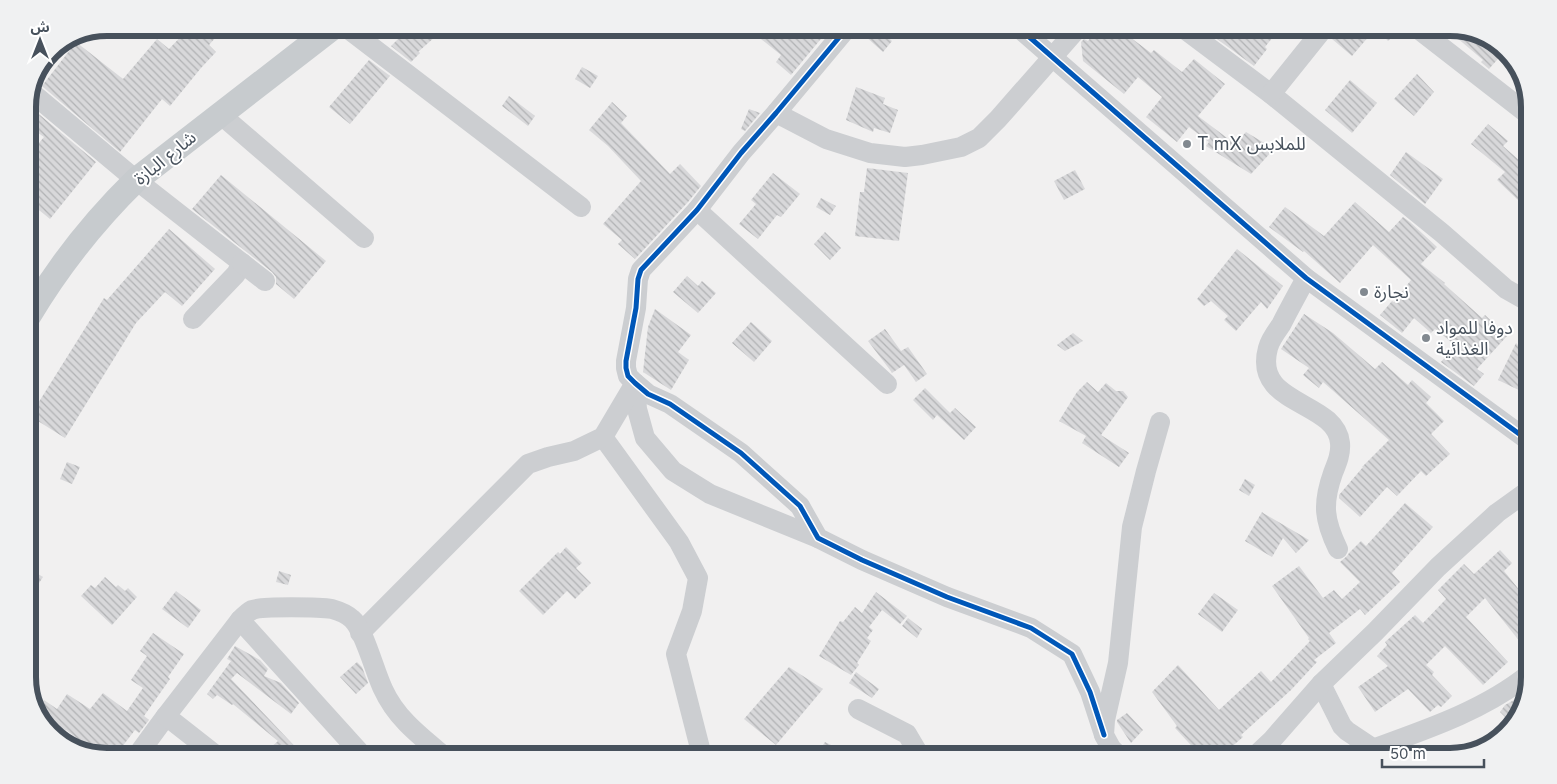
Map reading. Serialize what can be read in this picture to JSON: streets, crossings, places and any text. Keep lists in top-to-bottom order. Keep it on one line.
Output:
{"streets":{"main road":["شارع البازة"]},"places":["T mX للملابس","نجارة","دوفا للمواد الغذائية"],"scale_bar":"50 m","north":"top"}
